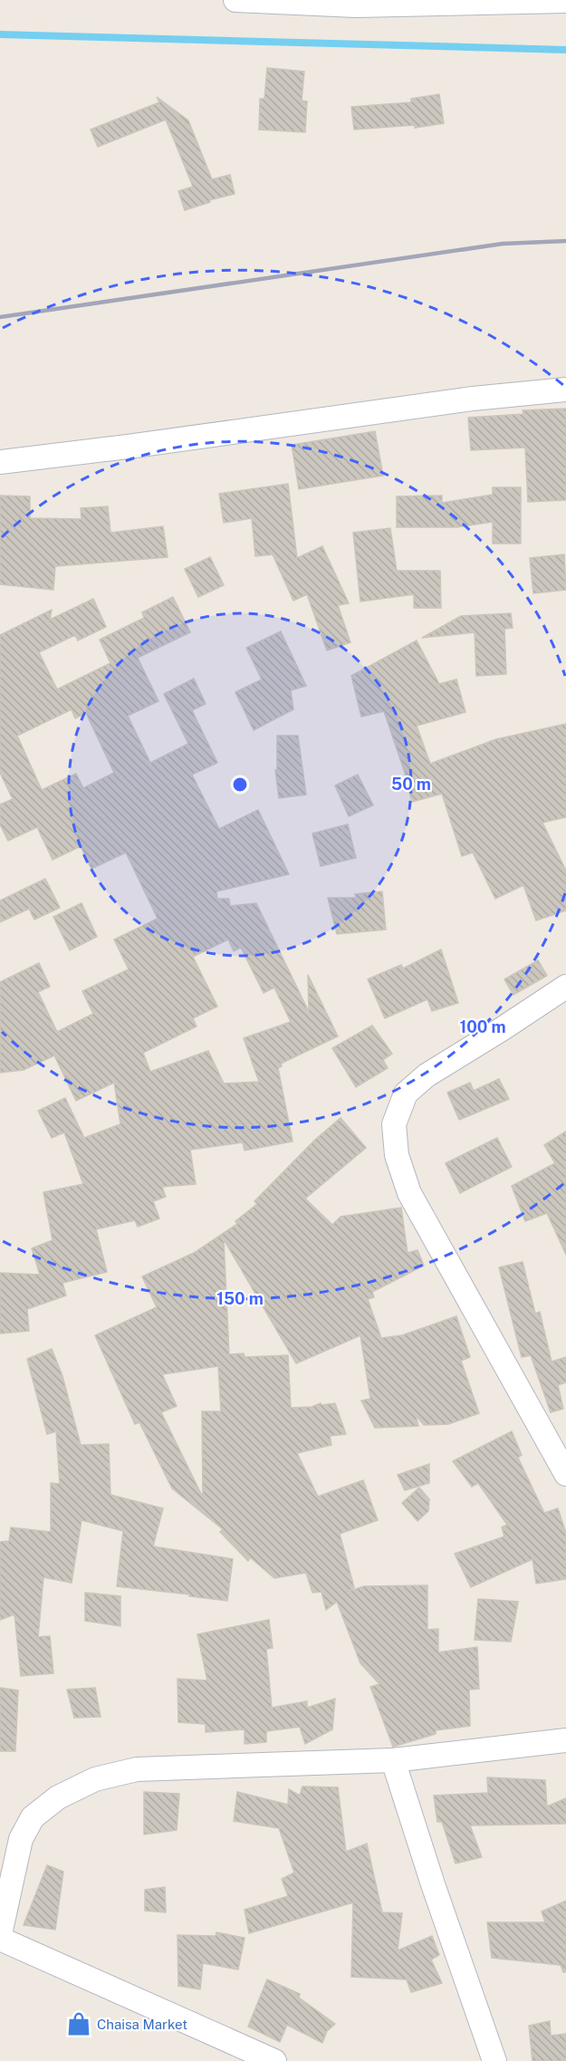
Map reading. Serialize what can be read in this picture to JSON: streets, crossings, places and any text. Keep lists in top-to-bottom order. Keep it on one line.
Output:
{"places":{"shop":["Chaisa Market"]},"rings":["50 m","100 m","150 m"]}
